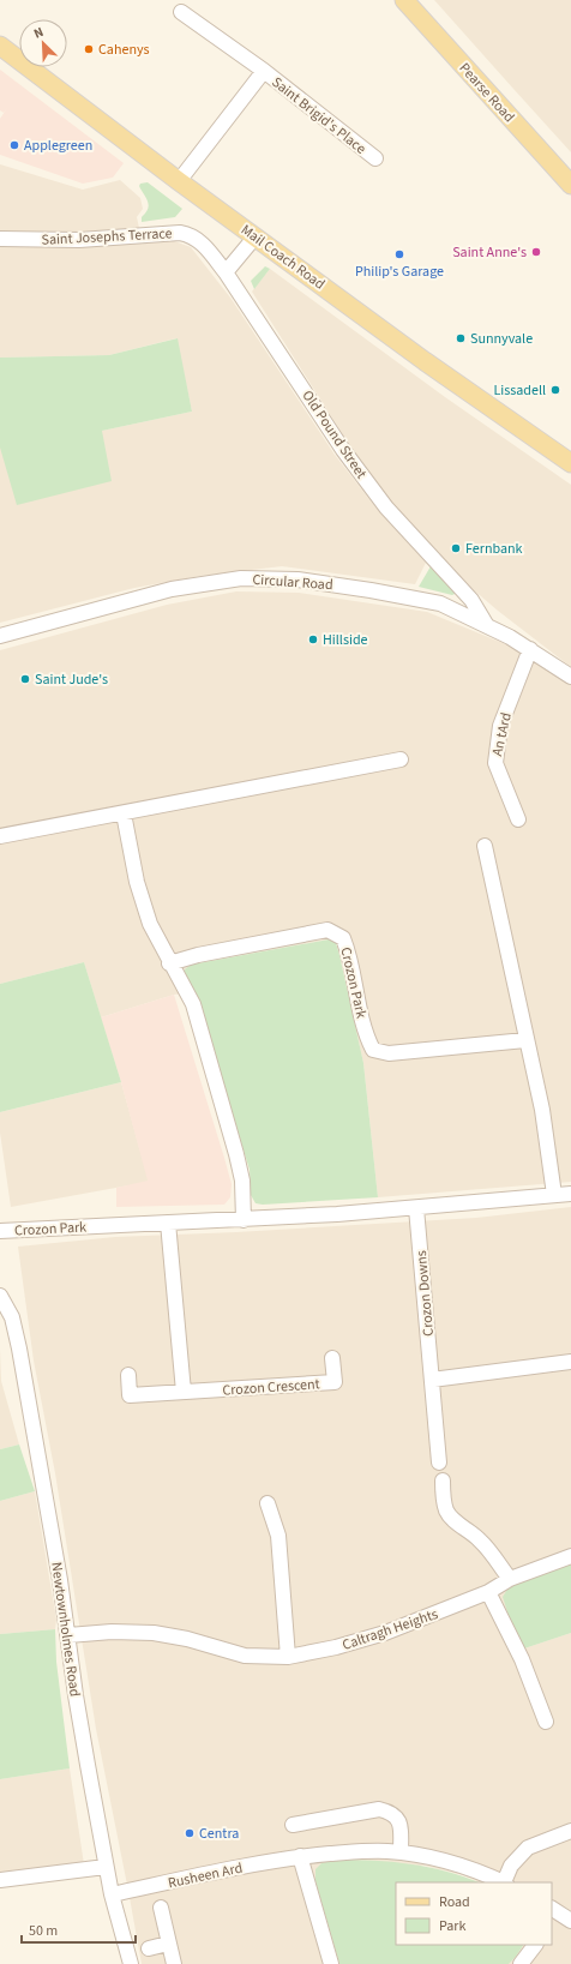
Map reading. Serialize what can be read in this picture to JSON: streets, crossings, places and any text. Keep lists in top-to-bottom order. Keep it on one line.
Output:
{"streets":{"main road":["Pearse Road","Mail Coach Road"],"street":["Saint Brigid's Place","Saint Josephs Terrace","Old Pound Street","Circular Road","An tArd","Crozon Park","Crozon Downs","Crozon Crescent","Newtownholmes Road","Caltragh Heights","Rusheen Ard"]},"crossings":[["Saint Brigid's Place","Mail Coach Road"],["Saint Josephs Terrace","Old Pound Street"],["Old Pound Street","Circular Road"],["Circular Road","An tArd"],["Crozon Park","Crozon Downs"],["Newtownholmes Road","Caltragh Heights"],["Newtownholmes Road","Rusheen Ard"]],"places":["Cahenys","Applegreen","Saint Anne's","Philip's Garage","Sunnyvale","Lissadell","Fernbank","Hillside","Saint Jude's","Centra"],"legend":["Road","Park"],"scale_bar":"50 m","north":"top left"}
